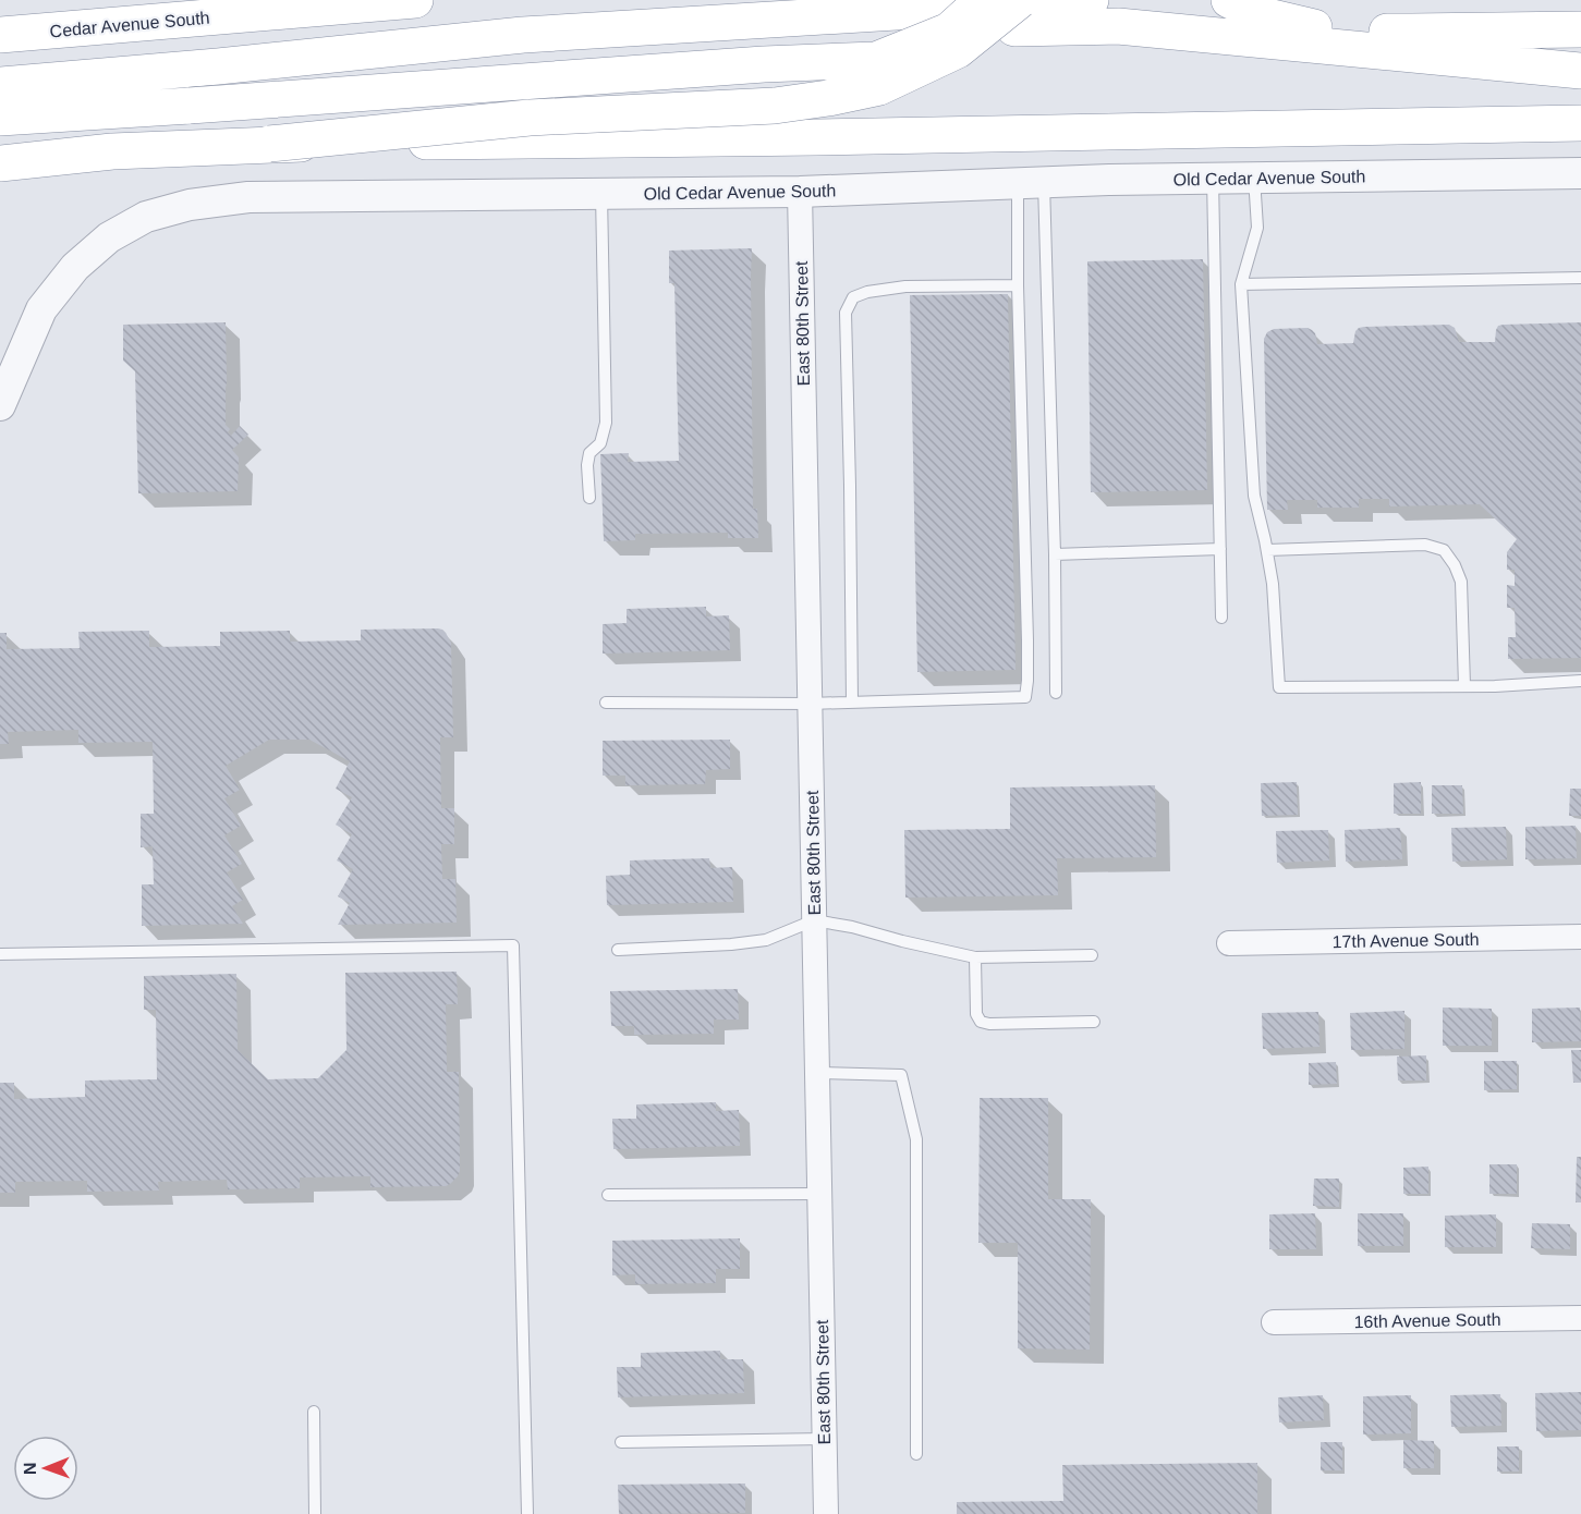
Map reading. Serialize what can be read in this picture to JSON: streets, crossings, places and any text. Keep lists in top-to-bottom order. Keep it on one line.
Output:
{"streets":{"highway":["Cedar Avenue South"],"street":["Old Cedar Avenue South","East 80th Street","17th Avenue South","16th Avenue South"]},"crossings":[["Old Cedar Avenue South","East 80th Street"]],"north":"left"}
